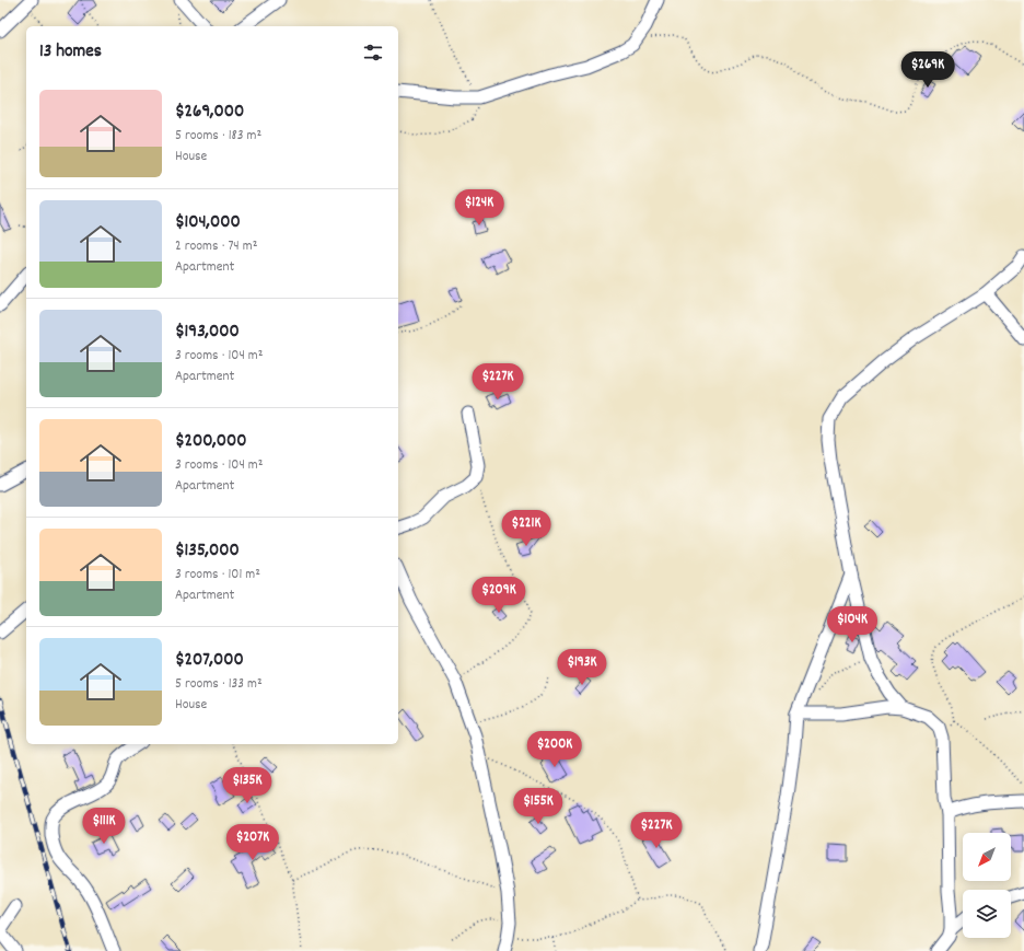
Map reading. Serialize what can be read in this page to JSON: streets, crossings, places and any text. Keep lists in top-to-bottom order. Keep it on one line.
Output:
{"north":"bottom left","page":{"heading":"13 homes","price":["$269K","$124K","$227K","$221K","$209K","$104K","$193K","$200K","$135K","$155K","$111K","$227K","$207K"],"list":[{"name":"$269,000","note":"5 rooms · 183 m² · House"},{"name":"$104,000","note":"2 rooms · 74 m² · Apartment"},{"name":"$193,000","note":"3 rooms · 104 m² · Apartment"},{"name":"$200,000","note":"3 rooms · 104 m² · Apartment"},{"name":"$135,000","note":"3 rooms · 101 m² · Apartment"},{"name":"$207,000","note":"5 rooms · 133 m² · House"}]}}
